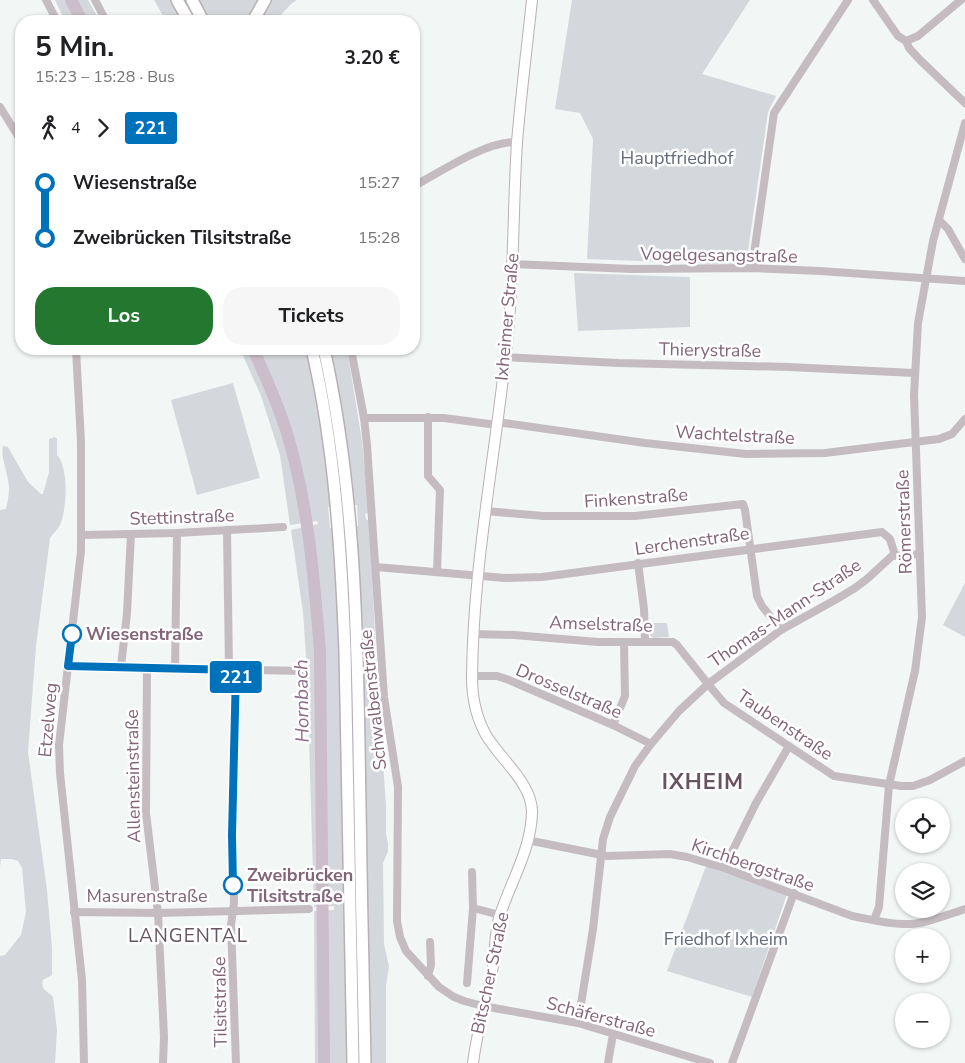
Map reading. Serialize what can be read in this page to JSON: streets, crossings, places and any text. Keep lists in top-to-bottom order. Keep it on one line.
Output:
{"streets":{"main road":["Ixheimer Straße","Bitscher Straße"],"street":["Vogelgesangstraße","Thierystraße","Wachtelstraße","Finkenstraße","Stettinstraße","Römerstraße","Lerchenstraße","Thomas-Mann-Straße","Amselstraße","Drosselstraße","Schwalbenstraße","Etzelweg","Taubenstraße","Allensteinstraße","Kirchbergstraße","Masurenstraße","Tilsitstraße","Schäferstraße"]},"crossings":[["Vogelgesangstraße","Ixheimer Straße"],["Vogelgesangstraße","Römerstraße"],["Ixheimer Straße","Thierystraße"],["Ixheimer Straße","Wachtelstraße"],["Ixheimer Straße","Finkenstraße"],["Ixheimer Straße","Lerchenstraße"],["Ixheimer Straße","Amselstraße"],["Ixheimer Straße","Bitscher Straße"],["Thierystraße","Römerstraße"],["Wachtelstraße","Römerstraße"],["Wachtelstraße","Schwalbenstraße"],["Finkenstraße","Lerchenstraße"],["Stettinstraße","Etzelweg"],["Stettinstraße","Tilsitstraße"],["Römerstraße","Taubenstraße"],["Römerstraße","Kirchbergstraße"],["Lerchenstraße","Thomas-Mann-Straße"],["Lerchenstraße","Schwalbenstraße"],["Thomas-Mann-Straße","Amselstraße"],["Thomas-Mann-Straße","Drosselstraße"],["Thomas-Mann-Straße","Taubenstraße"],["Thomas-Mann-Straße","Kirchbergstraße"],["Thomas-Mann-Straße","Schäferstraße"],["Amselstraße","Taubenstraße"],["Amselstraße","Bitscher Straße"],["Drosselstraße","Bitscher Straße"],["Schwalbenstraße","Bitscher Straße"],["Schwalbenstraße","Schäferstraße"],["Etzelweg","Masurenstraße"],["Allensteinstraße","Masurenstraße"],["Kirchbergstraße","Bitscher Straße"],["Masurenstraße","Tilsitstraße"],["Bitscher Straße","Schäferstraße"]],"districts":["IXHEIM","LANGENTAL"],"water":["Hornbach"],"parks":["Hauptfriedhof","Friedhof Ixheim"],"places":["Wiesenstraße","Zweibrücken Tilsitstraße"],"lines":["bus line 221"],"page":{"on_map":"221","heading":["5 Min.","15:23 – 15:28 · Bus","3.20 €"],"legs":["4","221"],"list":[{"name":"Wiesenstraße","value":"15:27"},{"name":"Zweibrücken Tilsitstraße","value":"15:28"}],"buttons":["Los","Tickets"],"map_buttons":["+","−"]}}
